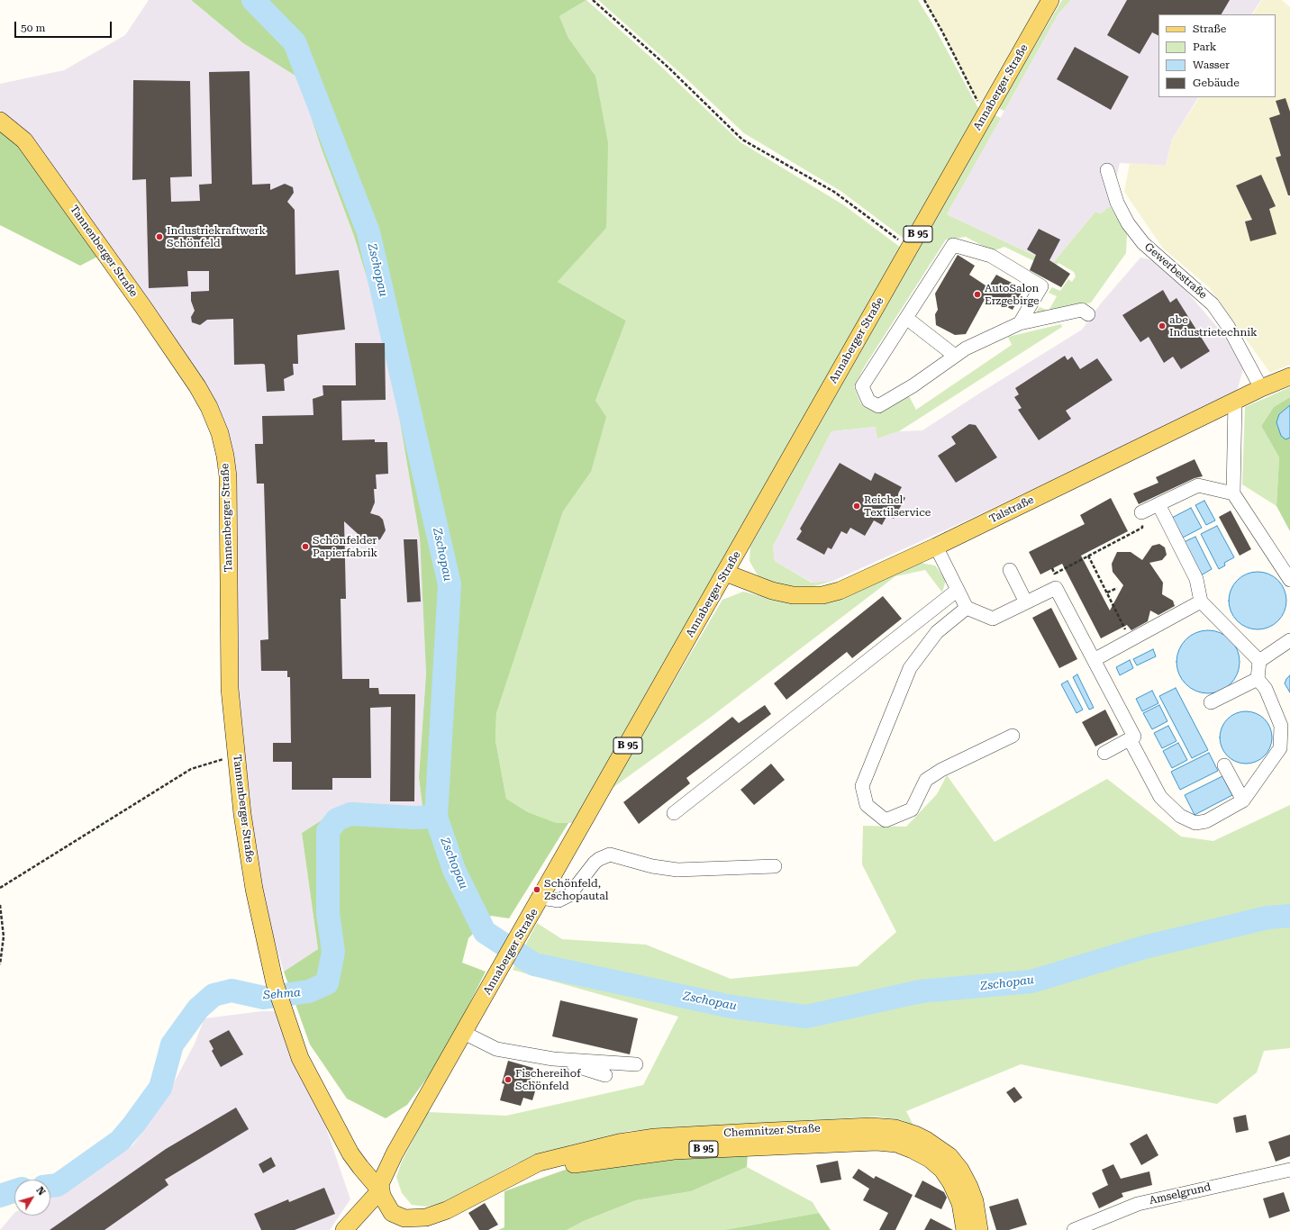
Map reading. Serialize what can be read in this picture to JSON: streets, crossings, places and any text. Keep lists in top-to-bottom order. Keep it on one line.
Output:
{"streets":{"main road":["Annaberger Straße","B 95","Tannenberger Straße","Talstraße","Chemnitzer Straße"],"street":["Gewerbestraße","Amselgrund"]},"crossings":[["Annaberger Straße","Talstraße"],["Annaberger Straße","Chemnitzer Straße"],["Tannenberger Straße","Chemnitzer Straße"],["Gewerbestraße","Talstraße"]],"water":["Zschopau","Sehma"],"places":["Industriekraftwerk Schönfeld","AutoSalon Erzgebirge","abe Industrietechnik","Reichel Textilservice","Schönfelder Papierfabrik","Schönfeld, Zschopautal","Fischereihof Schönfeld"],"legend":["Straße","Park","Wasser","Gebäude"],"scale_bar":"50 m","north":"top right"}
